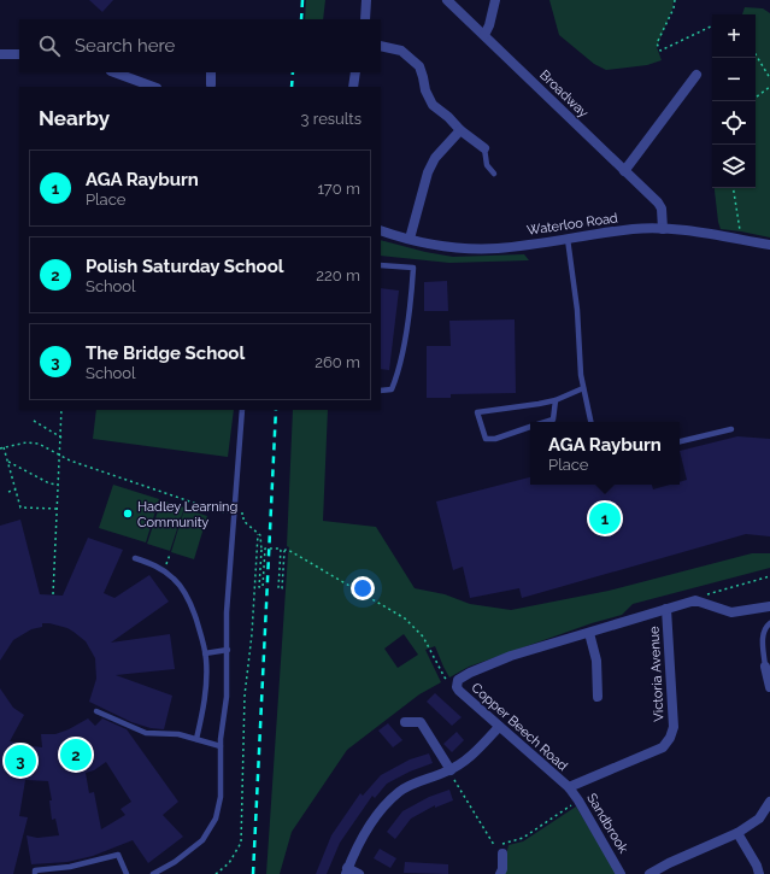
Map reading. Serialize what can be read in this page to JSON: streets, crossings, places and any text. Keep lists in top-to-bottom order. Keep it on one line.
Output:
{"streets":{"street":["Broadway","Waterloo Road","Victoria Avenue","Copper Beech Road","Sandbrook"]},"crossings":[["Broadway","Waterloo Road"],["Victoria Avenue","Copper Beech Road"],["Victoria Avenue","Sandbrook"],["Copper Beech Road","Sandbrook"]],"places":["Hadley Learning Community"],"page":{"map_buttons":["+","−"],"search":"Search here","heading":["Nearby","3 results"],"list":[{"mark":"1","name":"AGA Rayburn","note":"Place","value":"170 m"},{"mark":"2","name":"Polish Saturday School","note":"School","value":"220 m"},{"mark":"3","name":"The Bridge School","note":"School","value":"260 m"}],"popup":["AGA Rayburn","Place"],"pins":["1","2","3"]}}
